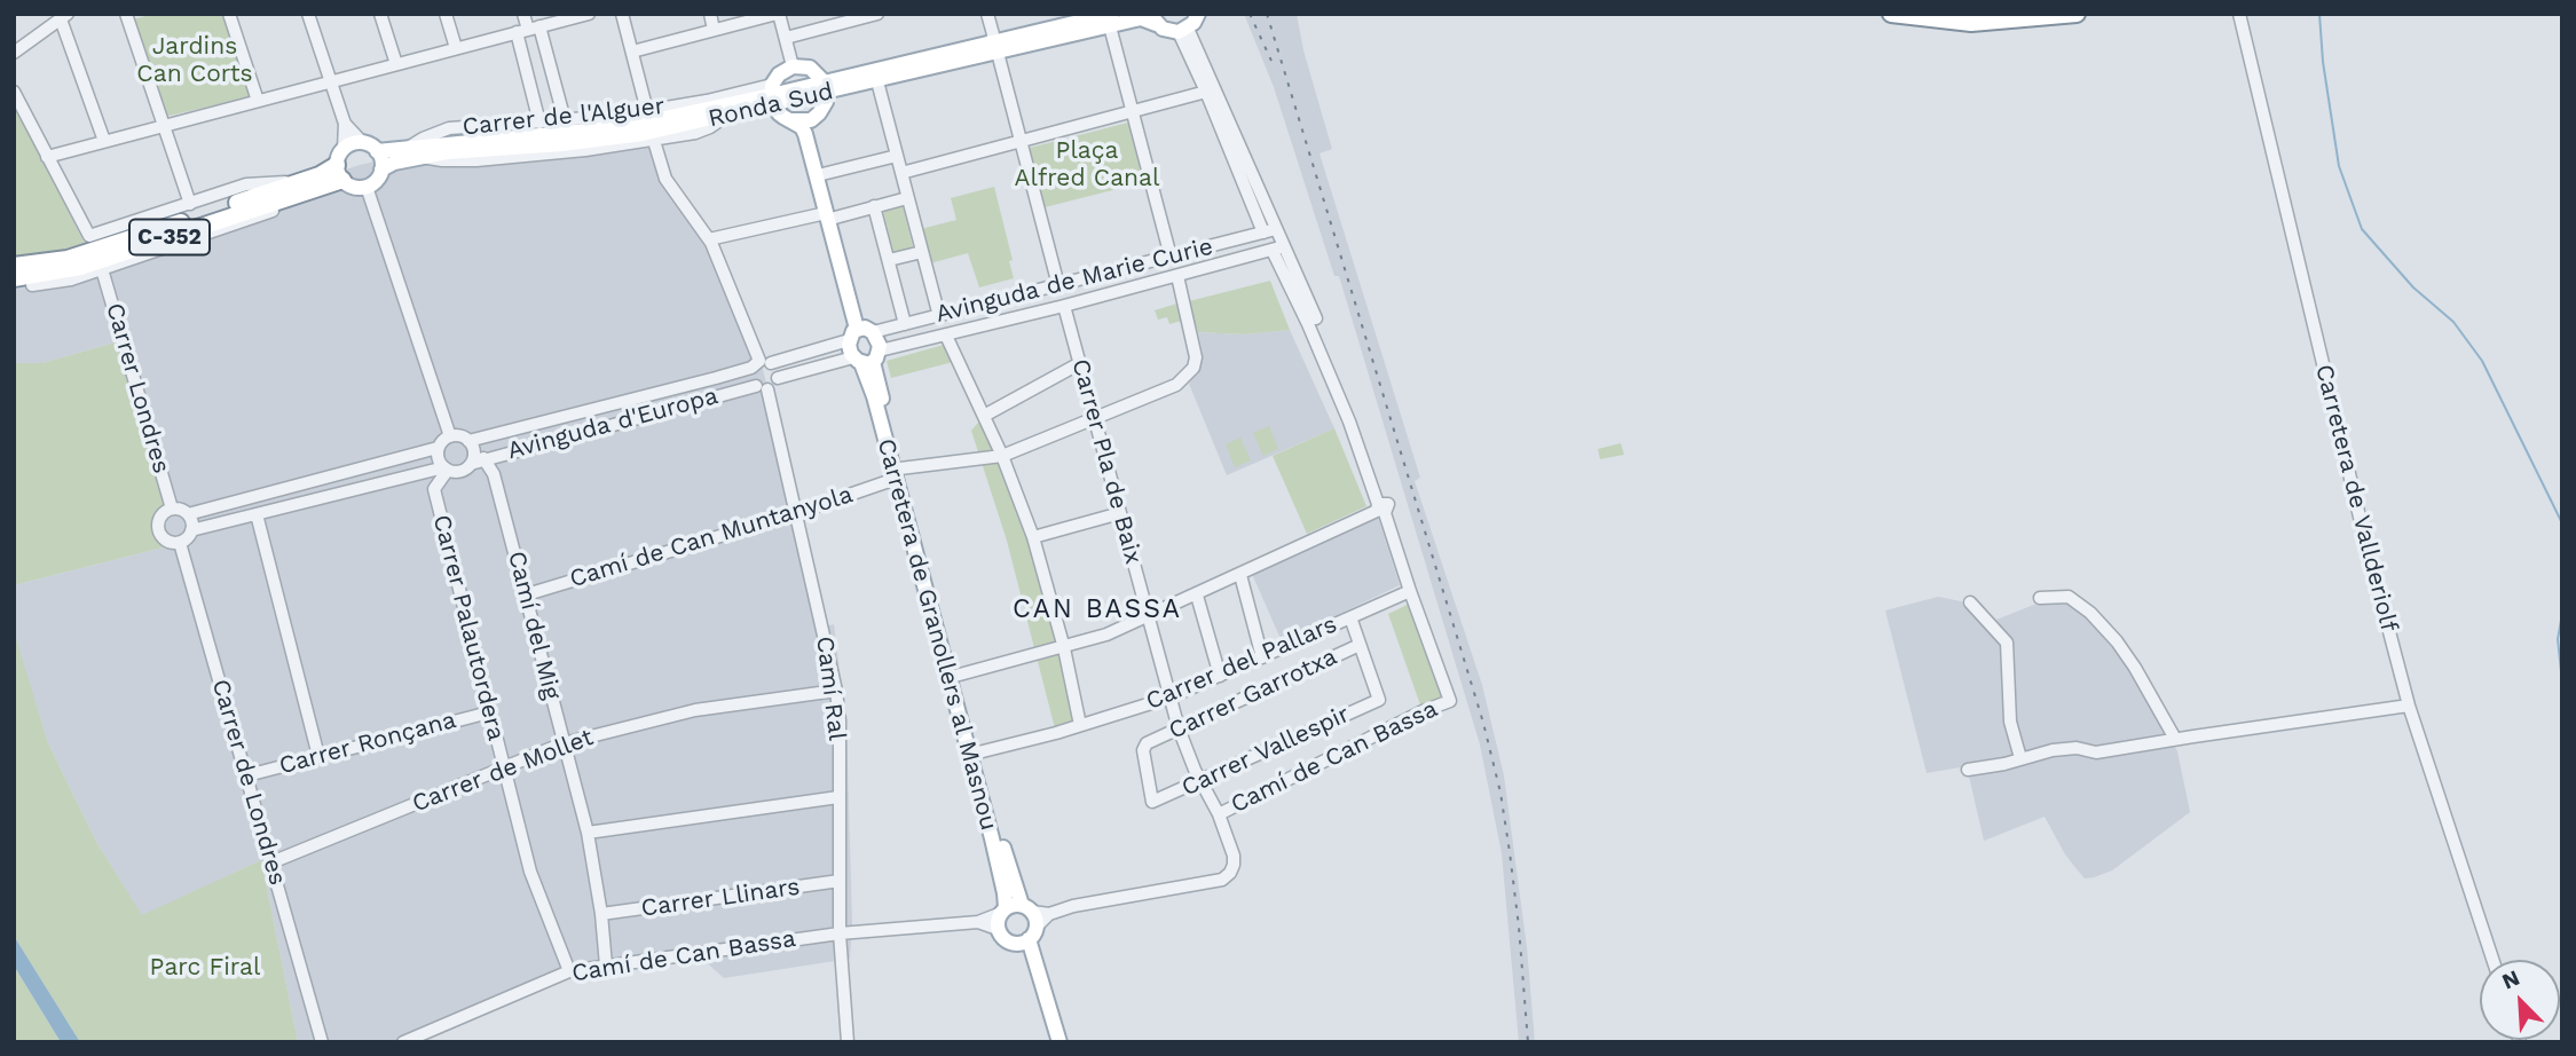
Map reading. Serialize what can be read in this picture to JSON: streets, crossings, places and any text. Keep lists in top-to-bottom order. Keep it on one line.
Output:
{"streets":{"highway":["C-352"],"main road":["Ronda Sud","Carretera de Granollers al Masnou"],"street":["Carrer de l'Alguer","Avinguda de Marie Curie","Carrer Londres","Avinguda d'Europa","Carrer Pla de Baix","Carretera de Vallderiolf","Camí de Can Muntanyola","Camí del Mig","Carrer Palautordera","Carrer del Pallars","Camí Ral","Carrer Garrotxa","Carrer Ronçana","Carrer Vallespir","Camí de Can Bassa","Carrer de Mollet","Carrer de Londres","Carrer Llinars"]},"crossings":[["Ronda Sud","Carrer de l'Alguer"],["Ronda Sud","C-352"],["Avinguda de Marie Curie","Avinguda d'Europa"],["Avinguda de Marie Curie","Carrer Pla de Baix"],["Avinguda de Marie Curie","Camí de Can Muntanyola"],["Avinguda de Marie Curie","Carretera de Granollers al Masnou"],["Carrer Londres","Carrer de Londres"],["Avinguda d'Europa","Camí del Mig"],["Avinguda d'Europa","Carrer Palautordera"],["Avinguda d'Europa","Camí Ral"],["Carrer Pla de Baix","Camí de Can Muntanyola"],["Carrer Pla de Baix","Carrer del Pallars"],["Carrer Pla de Baix","Camí de Can Bassa"],["Camí de Can Muntanyola","Camí del Mig"],["Camí de Can Muntanyola","Carretera de Granollers al Masnou"],["Camí de Can Muntanyola","Camí Ral"],["Camí del Mig","Camí de Can Bassa"],["Camí del Mig","Carrer de Mollet"],["Camí del Mig","Carrer Llinars"],["Carrer Palautordera","Carrer Ronçana"],["Carrer Palautordera","Camí de Can Bassa"],["Carrer Palautordera","Carrer de Mollet"],["Carretera de Granollers al Masnou","Carrer del Pallars"],["Carretera de Granollers al Masnou","Camí de Can Bassa"],["Carrer del Pallars","Camí de Can Bassa"],["Camí Ral","Camí de Can Bassa"],["Camí Ral","Carrer de Mollet"],["Camí Ral","Carrer Llinars"],["Carrer Garrotxa","Carrer Vallespir"],["Carrer Garrotxa","Camí de Can Bassa"],["Carrer Ronçana","Carrer de Londres"],["Carrer Vallespir","Camí de Can Bassa"],["Carrer de Mollet","Carrer de Londres"]],"districts":["CAN BASSA"],"parks":["Jardins Can Corts","Plaça Alfred Canal","Parc Firal"],"north":"top left"}
